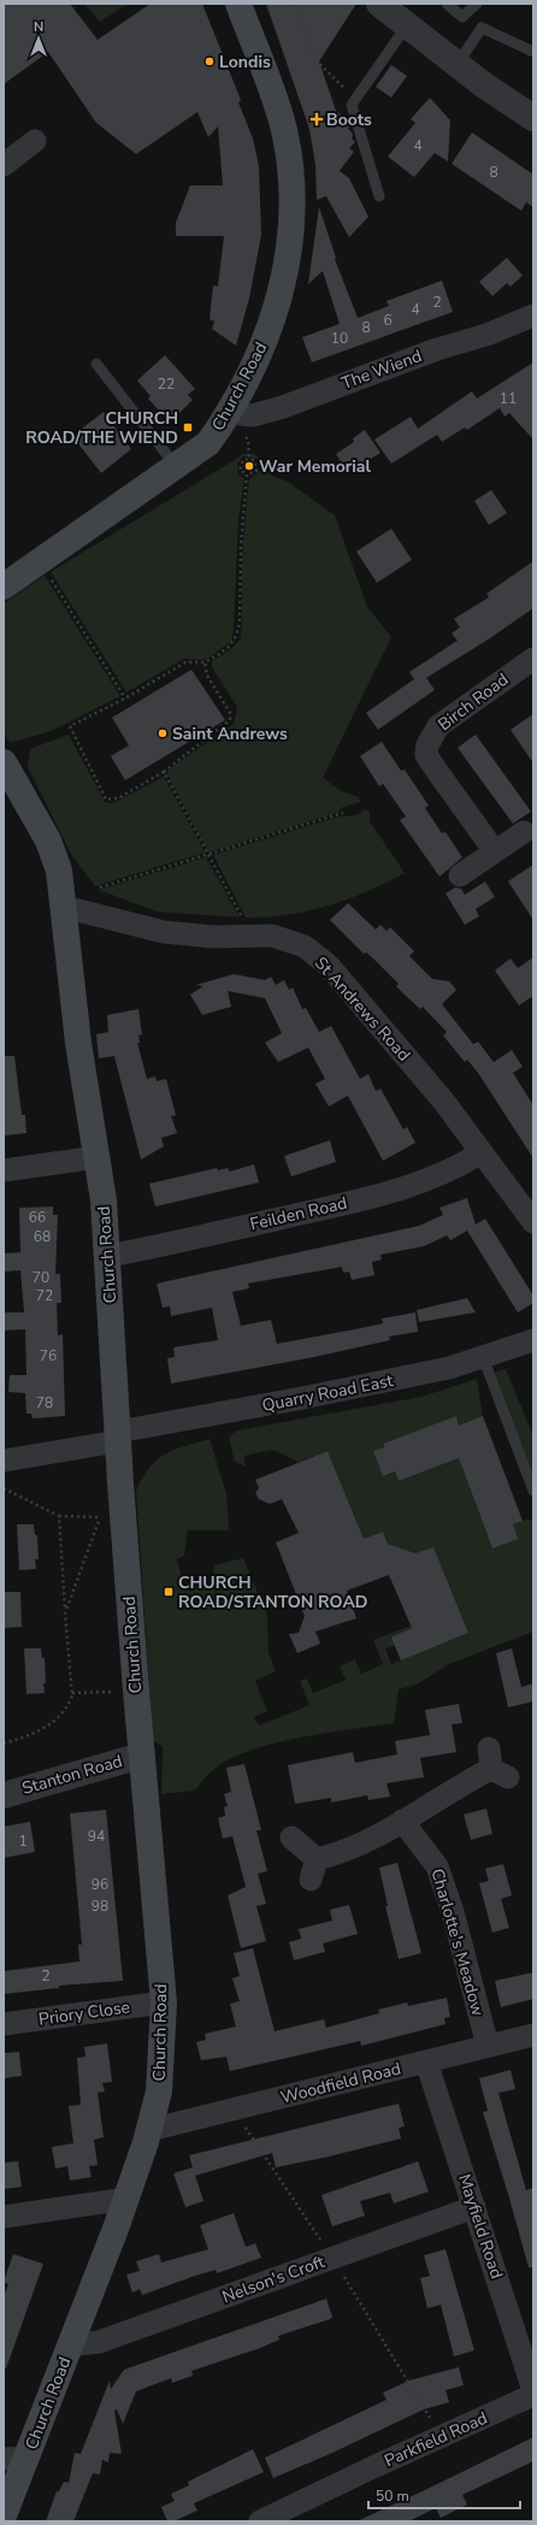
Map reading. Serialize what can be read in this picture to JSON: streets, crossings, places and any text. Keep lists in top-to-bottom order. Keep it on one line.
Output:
{"streets":{"main road":["Church Road"],"street":["The Wiend","Birch Road","St Andrews Road","Feilden Road","Quarry Road East","Stanton Road","Charlotte's Meadow","Priory Close","Woodfield Road","Mayfield Road","Nelson's Croft","Parkfield Road"]},"crossings":[["The Wiend","Church Road"],["Church Road","St Andrews Road"],["Church Road","Feilden Road"],["Church Road","Quarry Road East"],["Church Road","Stanton Road"],["Church Road","Priory Close"],["Church Road","Woodfield Road"],["Church Road","Nelson's Croft"],["St Andrews Road","Feilden Road"],["Charlotte's Meadow","Woodfield Road"],["Woodfield Road","Mayfield Road"],["Mayfield Road","Nelson's Croft"]],"places":{"other":["Londis","War Memorial","Saint Andrews"],"health":["Boots"],"transit":["CHURCH ROAD/THE WIEND","CHURCH ROAD/STANTON ROAD"]},"house_numbers":["4","8","2","4","6","8","10","22","11","66","68","70","72","76","78","94","1","96","98","2"],"scale_bar":"50 m","north":"top"}
